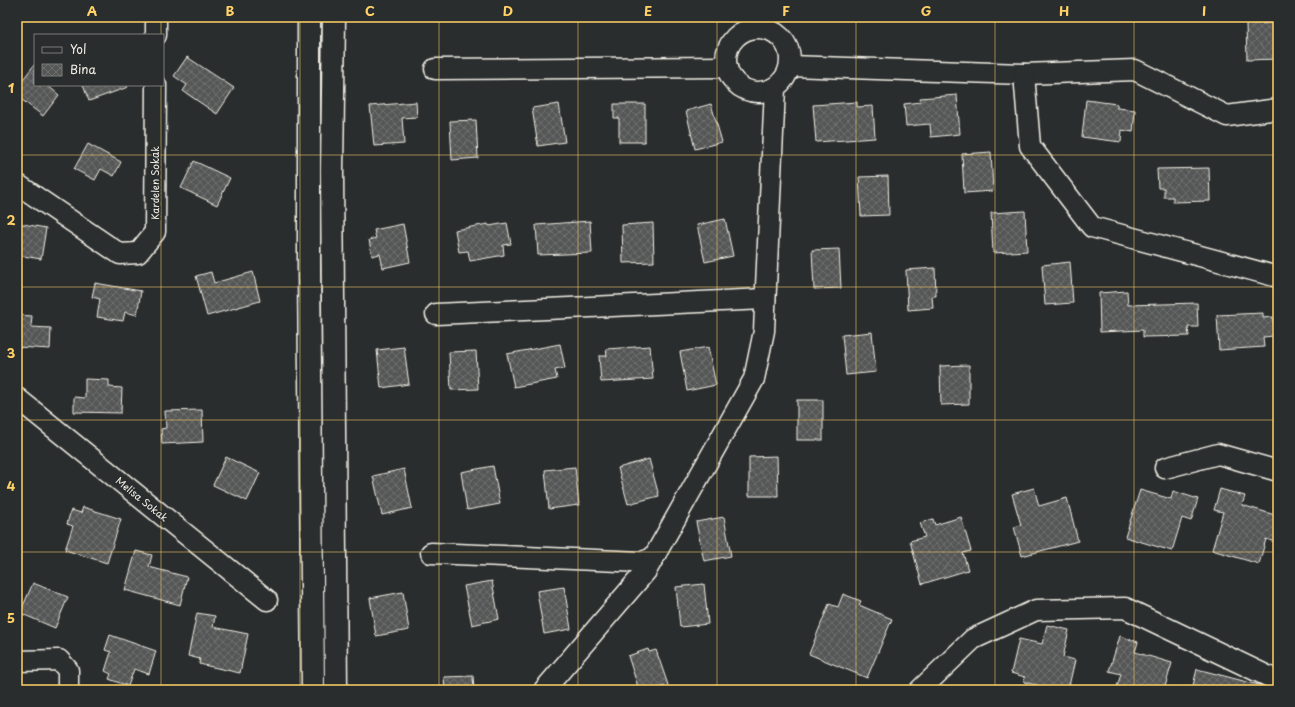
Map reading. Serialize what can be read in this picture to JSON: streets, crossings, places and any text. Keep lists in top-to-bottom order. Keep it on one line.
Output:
{"streets":{"street":["Kardelen Sokak","Melisa Sokak"]},"legend":["Yol","Bina"],"grid":{"columns":["A","B","C","D","E","F","G","H","I"],"rows":["1","2","3","4","5"]}}
